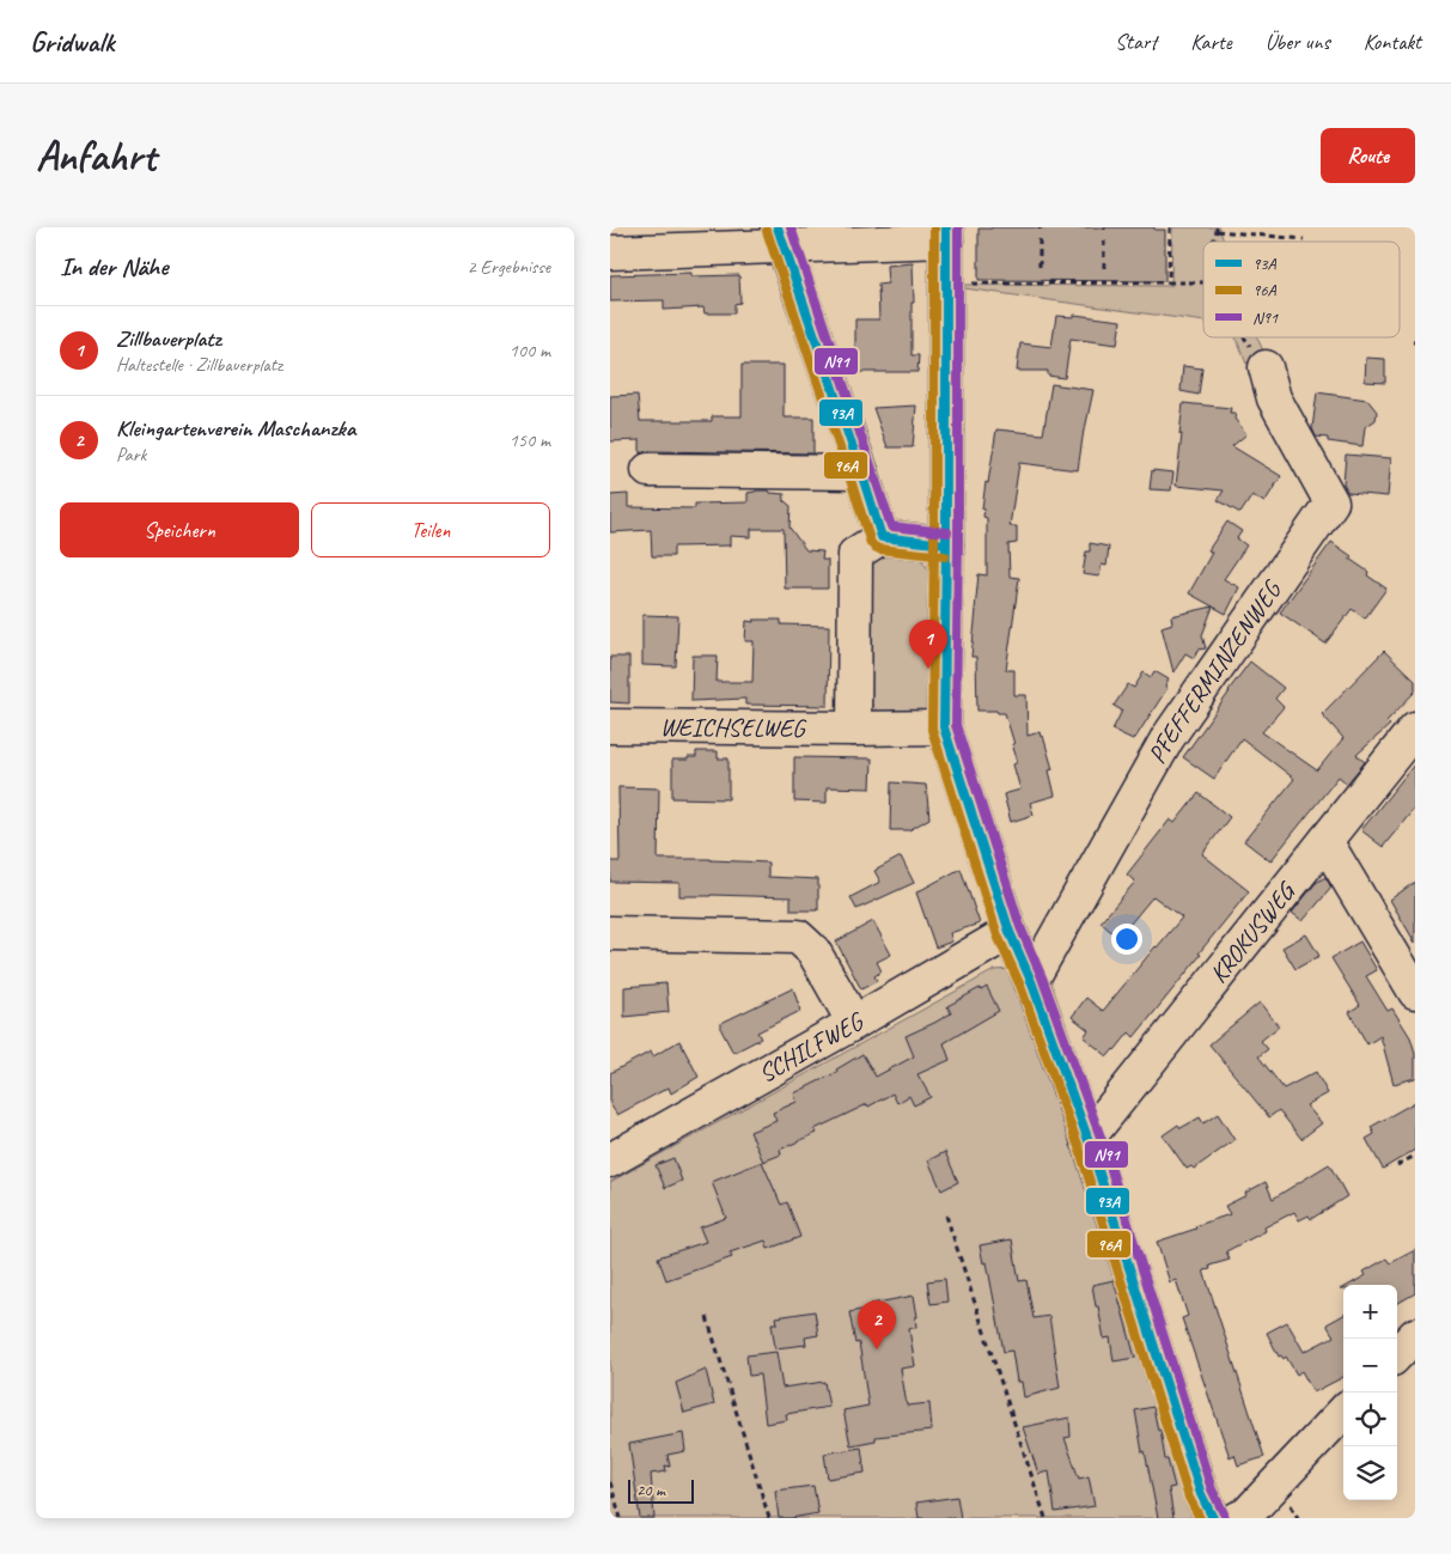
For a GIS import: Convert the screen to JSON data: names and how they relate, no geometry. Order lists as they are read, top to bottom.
{
  "streets": {
    "street": [
      "PFEFFERMINZENWEG",
      "WEICHSELWEG",
      "KROKUSWEG",
      "SCHILFWEG"
    ]
  },
  "lines": ["transit line 93A", "transit line 96A", "transit line N91"],
  "legend": ["93A", "96A", "N91"],
  "scale_bar": "20 m",
  "page": {
    "header": "Gridwalk",
    "nav": [
      "Start",
      "Karte",
      "Über uns",
      "Kontakt"
    ],
    "buttons": [
      "Route",
      ["Speichern", "Teilen"]
    ],
    "title": "Anfahrt",
    "heading": ["In der Nähe", "2 Ergebnisse"],
    "list": [
      {
        "mark": "1",
        "name": "Zillbauerplatz",
        "note": "Haltestelle · Zillbauerplatz",
        "value": "100 m"
      },
      {
        "mark": "2",
        "name": "Kleingartenverein Maschanzka",
        "note": "Park",
        "value": "150 m"
      }
    ],
    "pins": ["1", "2"],
    "map_buttons": ["+", "−"],
    "scale": "20 m"
  }
}
